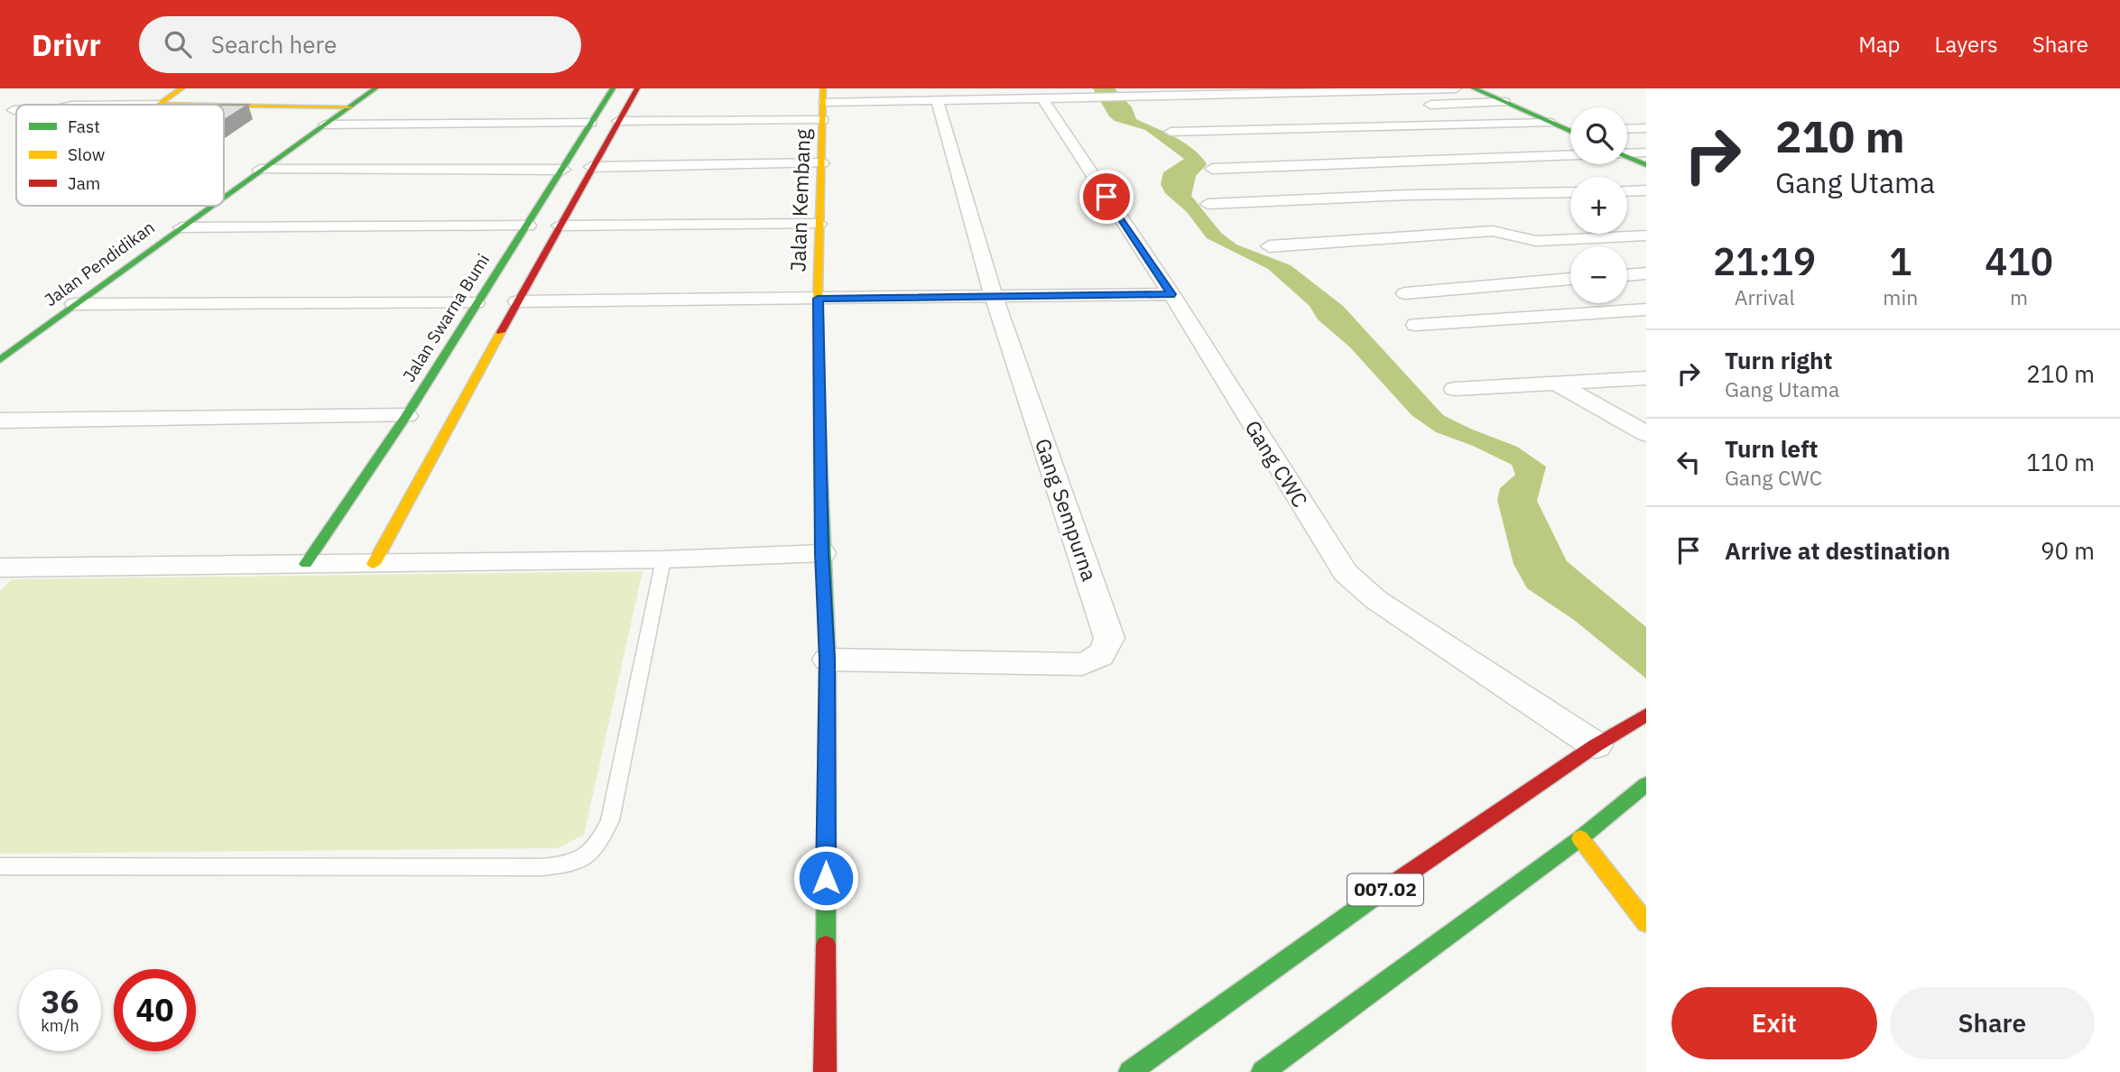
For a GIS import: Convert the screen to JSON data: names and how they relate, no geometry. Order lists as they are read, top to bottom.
{
  "streets": {
    "main road": [
      "Jalan Kembang",
      "Jalan Pendidikan",
      "Jalan Swarna Bumi",
      "007.02"
    ],
    "street": ["Gang CWC", "Gang Sempurna"]
  },
  "crossings": [
    ["Jalan Kembang", "Gang Sempurna"],
    ["Gang CWC", "007.02"]
  ],
  "legend": ["Fast", "Slow", "Jam"],
  "page": {
    "header": "Drivr",
    "search": "Search here",
    "nav": ["Map", "Layers", "Share"],
    "turn": ["210 m", "Gang Utama"],
    "map_buttons": ["+", "−"],
    "eta": [
      "21:19",
      "Arrival",
      "1",
      "min",
      "410",
      "m"
    ],
    "list": [
      {
        "name": "Turn right",
        "note": "Gang Utama",
        "value": "210 m"
      },
      {
        "name": "Turn left",
        "note": "Gang CWC",
        "value": "110 m"
      },
      {
        "name": "Arrive at destination",
        "value": "90 m"
      }
    ],
    "speed": "36 km/h",
    "limit": "40",
    "buttons": ["Exit", "Share"]
  }
}
